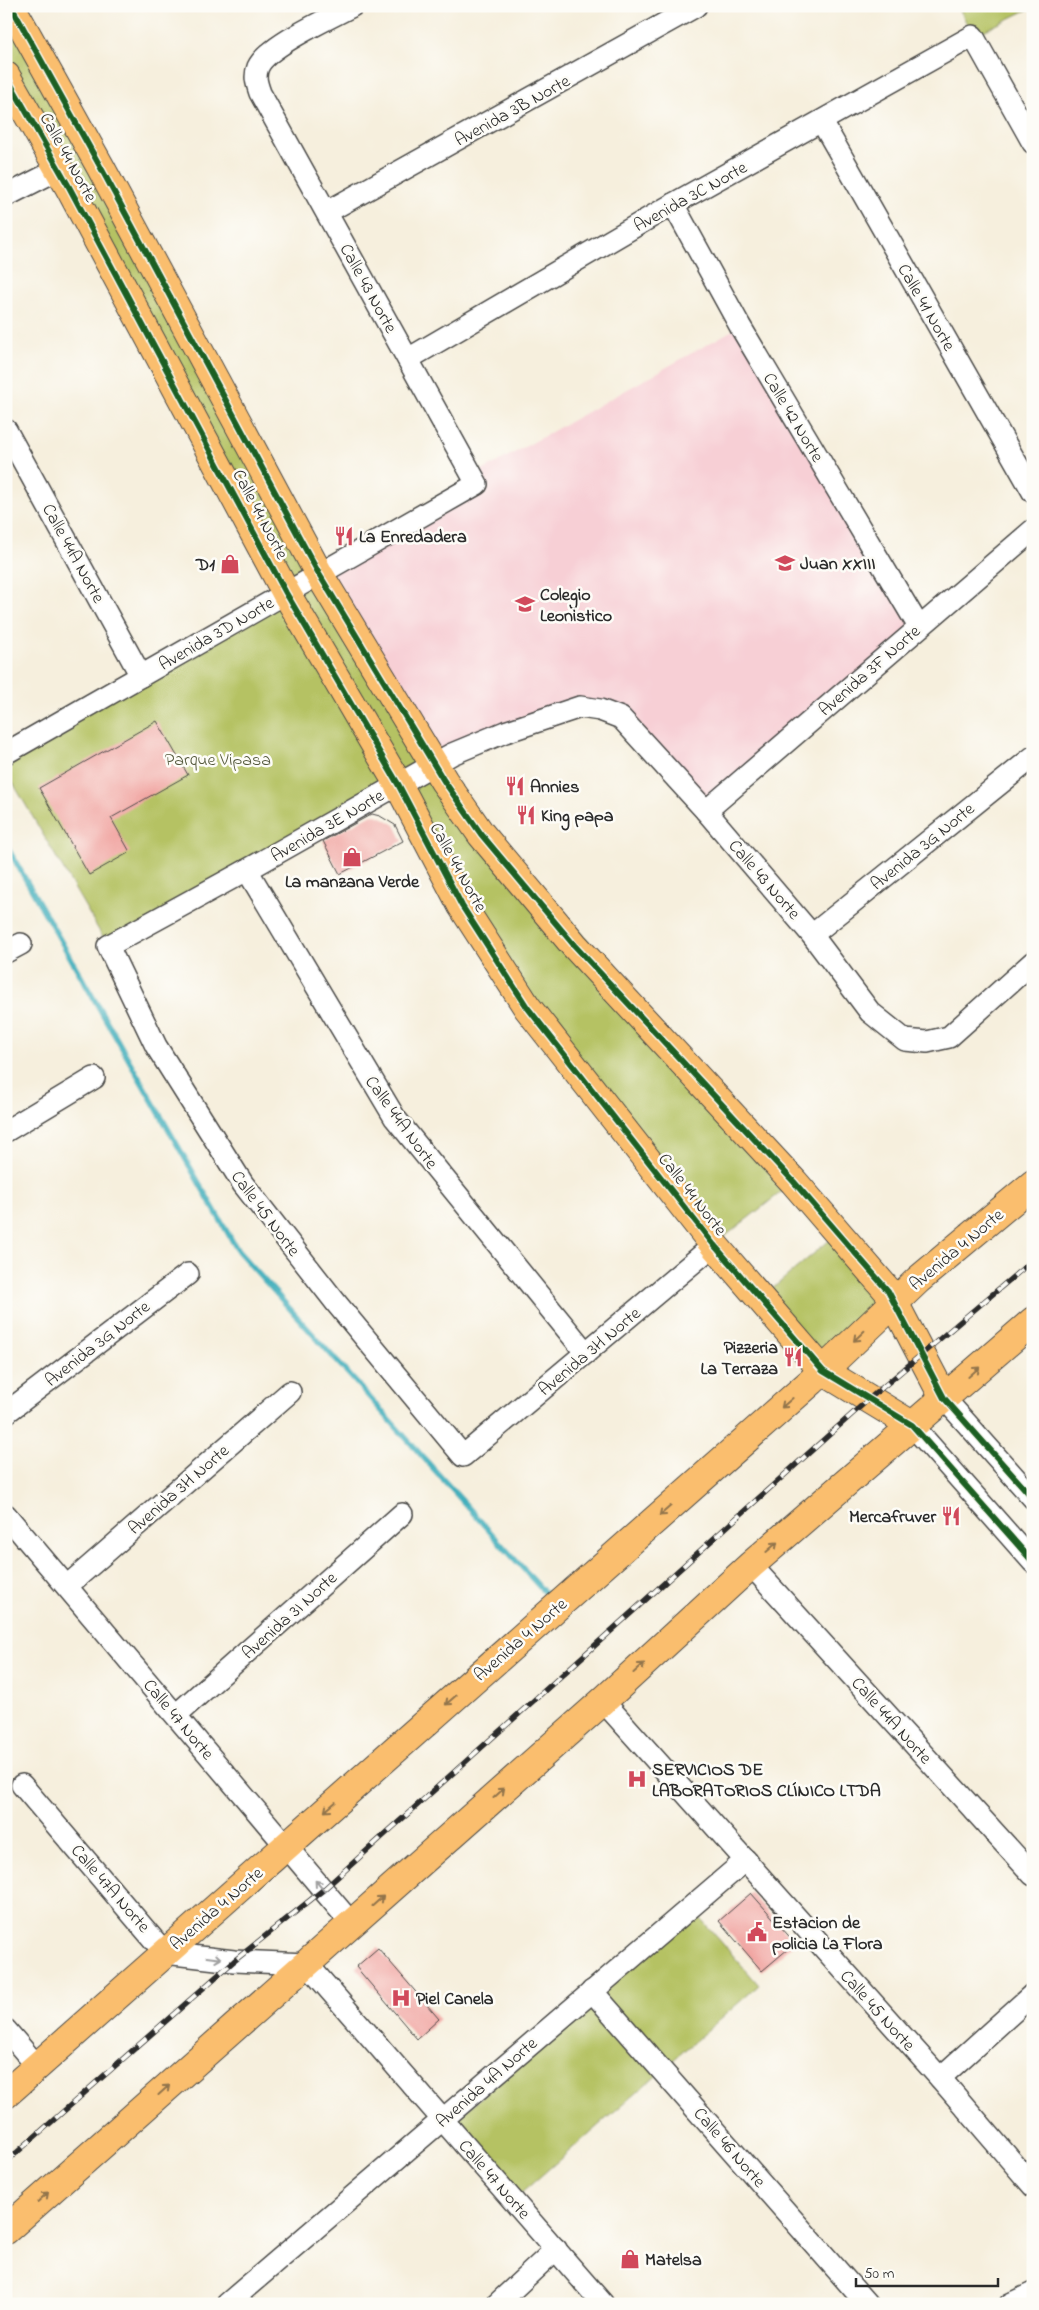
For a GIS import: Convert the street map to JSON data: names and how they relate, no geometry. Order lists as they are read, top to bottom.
{
  "streets": {
    "main road": ["Calle 44 Norte", "Avenida 4 Norte"],
    "street": [
      "Avenida 3B Norte",
      "Avenida 3C Norte",
      "Calle 43 Norte",
      "Calle 41 Norte",
      "Calle 42 Norte",
      "Calle 44A Norte",
      "Avenida 3D Norte",
      "Avenida 3F Norte",
      "Avenida 3E Norte",
      "Avenida 3G Norte",
      "Calle 45 Norte",
      "Avenida 3H Norte",
      "Avenida 3I Norte",
      "Calle 47 Norte",
      "Calle 47A Norte",
      "Avenida 4A Norte",
      "Calle 46 Norte"
    ]
  },
  "crossings": [
    ["Avenida 3B Norte", "Calle 43 Norte"],
    ["Calle 44 Norte", "Avenida 3D Norte"],
    ["Calle 44 Norte", "Avenida 3E Norte"],
    ["Calle 44 Norte", "Avenida 4 Norte"],
    ["Calle 44 Norte", "Avenida 3H Norte"],
    ["Avenida 3C Norte", "Calle 43 Norte"],
    ["Avenida 3C Norte", "Calle 41 Norte"],
    ["Avenida 3C Norte", "Calle 42 Norte"],
    ["Calle 43 Norte", "Avenida 3D Norte"],
    ["Calle 43 Norte", "Avenida 3F Norte"],
    ["Calle 43 Norte", "Avenida 3E Norte"],
    ["Calle 43 Norte", "Avenida 3G Norte"],
    ["Calle 42 Norte", "Avenida 3F Norte"],
    ["Calle 44A Norte", "Avenida 3D Norte"],
    ["Calle 44A Norte", "Avenida 3E Norte"],
    ["Calle 44A Norte", "Avenida 3H Norte"],
    ["Avenida 3E Norte", "Calle 45 Norte"],
    ["Calle 45 Norte", "Avenida 3H Norte"],
    ["Calle 45 Norte", "Avenida 4A Norte"],
    ["Avenida 4 Norte", "Calle 47 Norte"],
    ["Avenida 4 Norte", "Calle 47A Norte"],
    ["Avenida 3H Norte", "Calle 47 Norte"],
    ["Avenida 3I Norte", "Calle 47 Norte"],
    ["Calle 47 Norte", "Avenida 4A Norte"],
    ["Avenida 4A Norte", "Calle 46 Norte"]
  ],
  "parks": ["Parque Vipasa"],
  "places": {
    "restaurant": [
      "La Enredadera",
      "Annies",
      "King papa",
      "Pizzeria La Terraza",
      "Mercafruver"
    ],
    "school or university": ["Juan XXIII", "Colegio Leonistico"],
    "shop": ["D1", "La manzana Verde", "Matelsa"],
    "hospital": ["SERVICIOS DE LABORATORIOS CLÍNICO LTDA", "Piel Canela"],
    "public building": ["Estacion de policia La Flora"]
  },
  "scale_bar": "50 m"
}
